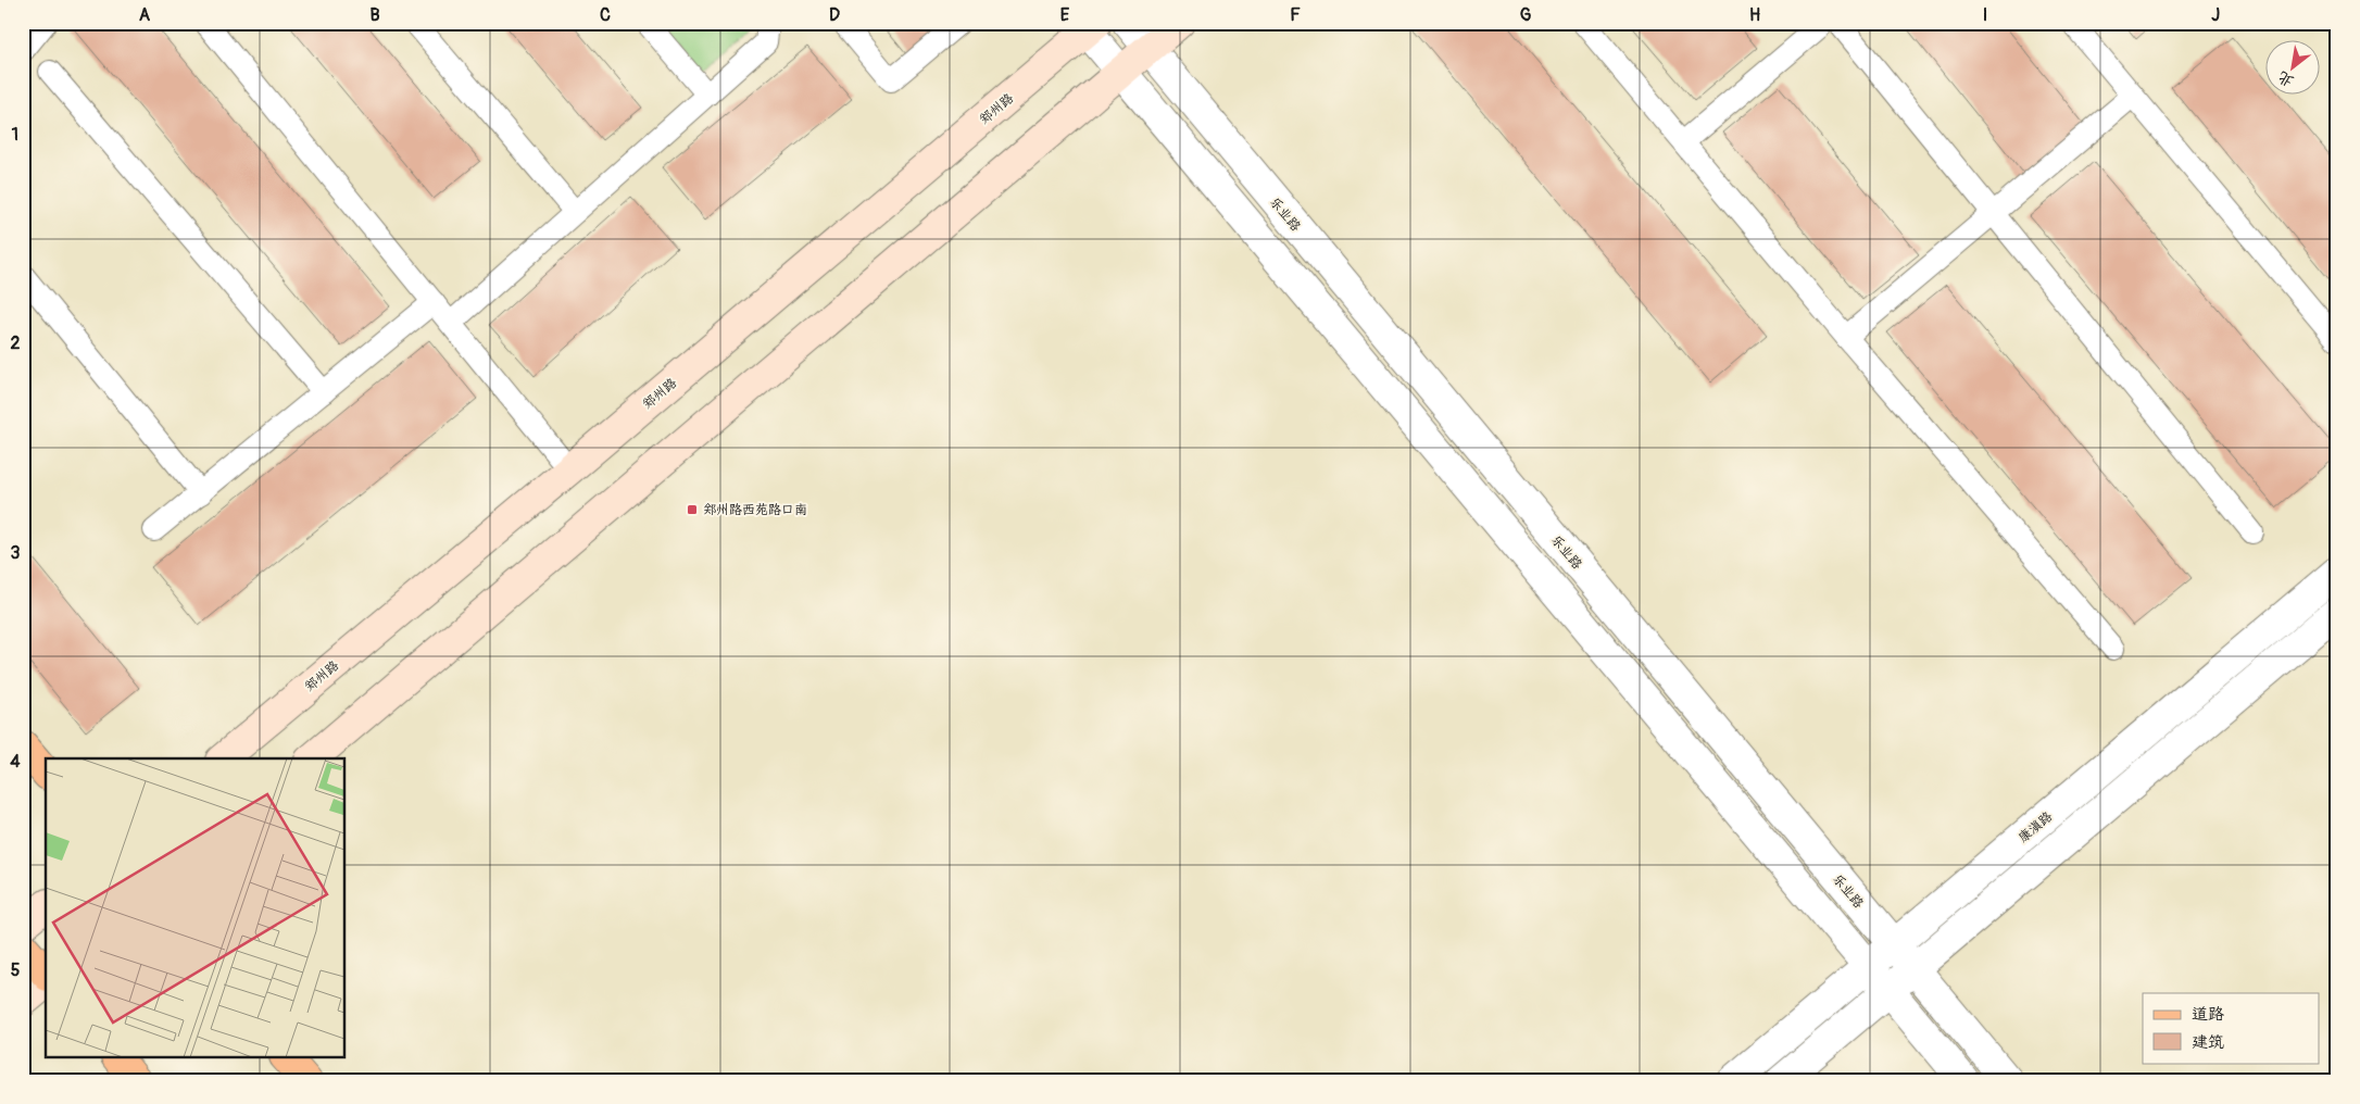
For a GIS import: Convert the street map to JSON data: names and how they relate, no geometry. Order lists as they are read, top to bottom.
{
  "streets": {
    "street": ["郑州路", "乐业路", "康滇路"]
  },
  "crossings": [
    ["乐业路", "康滇路"]
  ],
  "places": {
    "transit": ["郑州路西苑路口南"]
  },
  "legend": ["道路", "建筑"],
  "north": "bottom left",
  "grid": {
    "columns": [
      "A",
      "B",
      "C",
      "D",
      "E",
      "F",
      "G",
      "H",
      "I",
      "J"
    ],
    "rows": [
      "1",
      "2",
      "3",
      "4",
      "5"
    ]
  }
}
